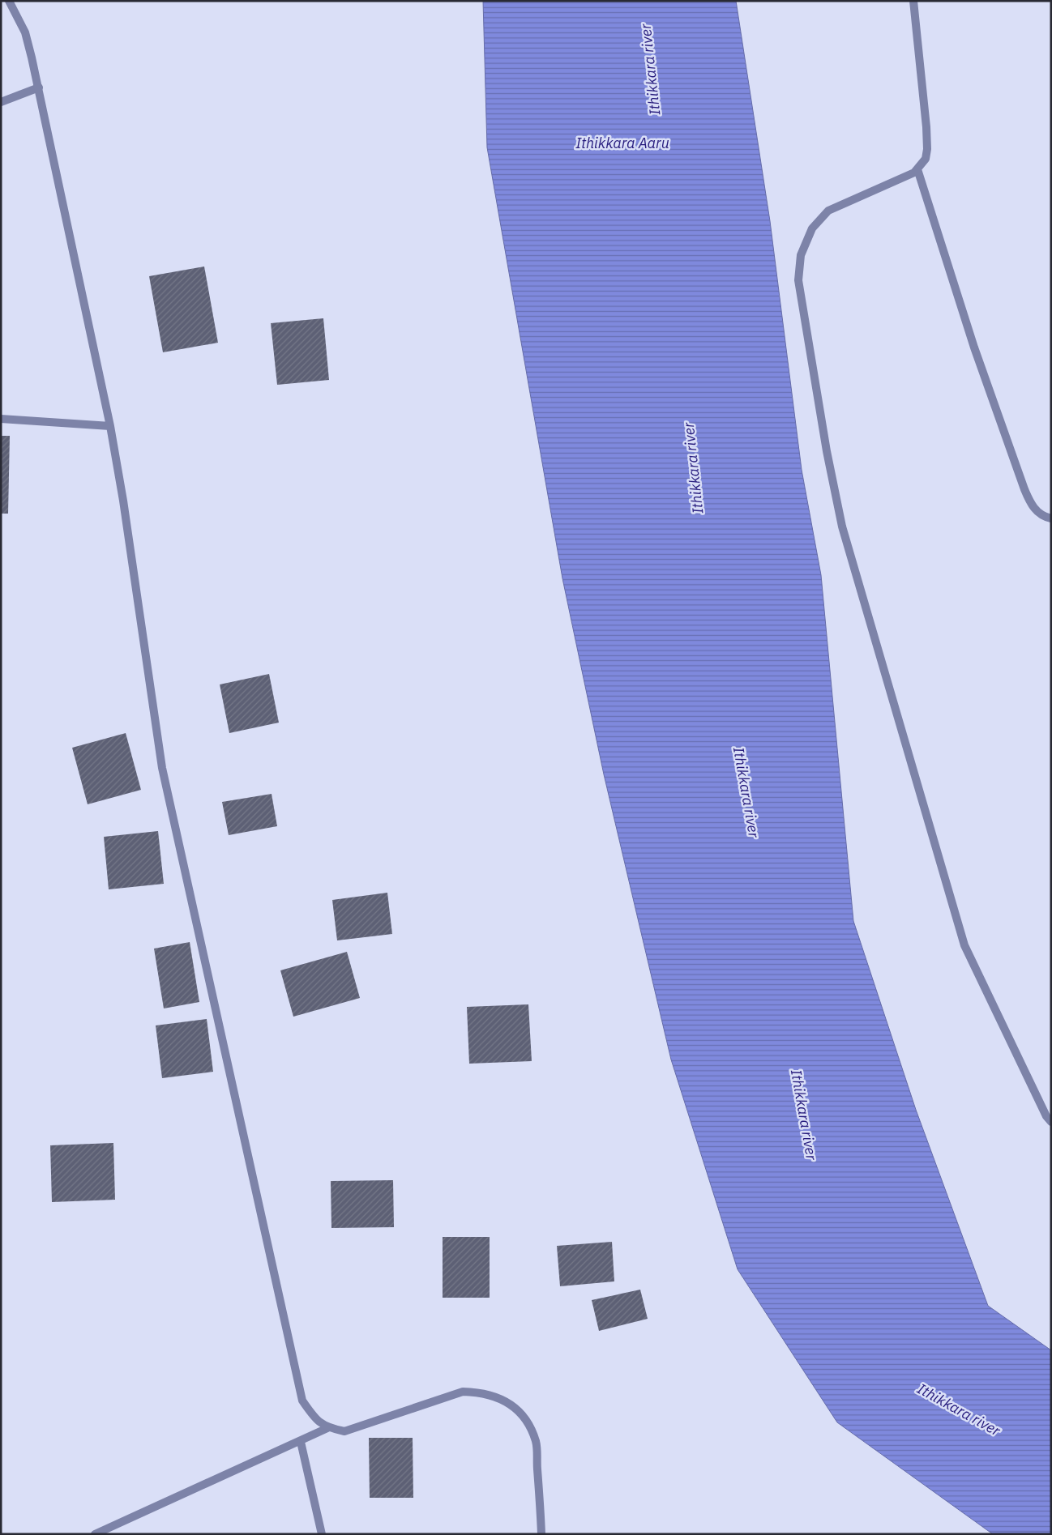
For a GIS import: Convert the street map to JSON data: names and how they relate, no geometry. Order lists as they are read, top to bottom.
{
  "water": ["Ithikkara river", "Ithikkara Aaru"]
}
